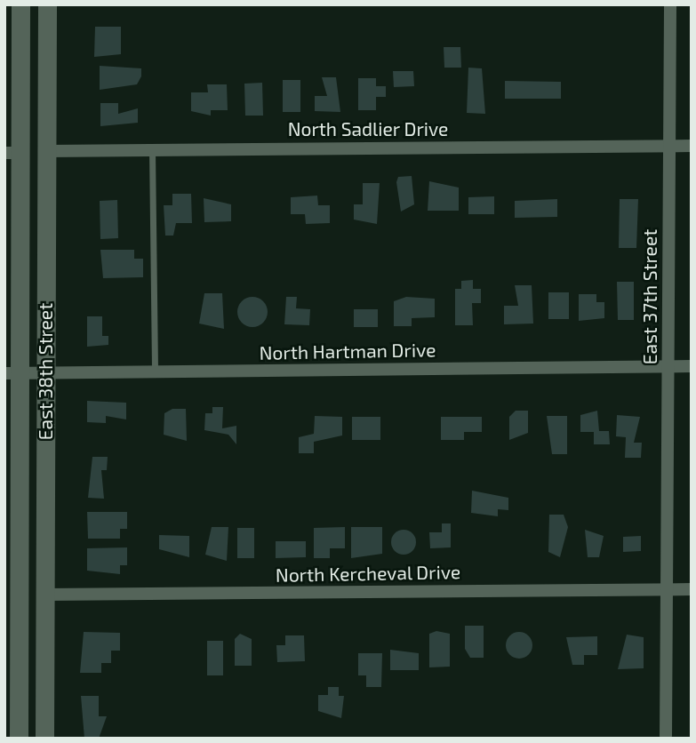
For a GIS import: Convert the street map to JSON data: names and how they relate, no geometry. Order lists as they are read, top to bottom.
{
  "streets": {
    "main road": ["East 38th Street"],
    "street": [
      "North Sadlier Drive",
      "East 37th Street",
      "North Hartman Drive",
      "North Kercheval Drive"
    ]
  },
  "crossings": [
    ["North Sadlier Drive", "East 37th Street"],
    ["North Sadlier Drive", "East 38th Street"],
    ["East 37th Street", "North Hartman Drive"],
    ["East 37th Street", "North Kercheval Drive"],
    ["North Hartman Drive", "East 38th Street"],
    ["East 38th Street", "North Kercheval Drive"]
  ]
}
